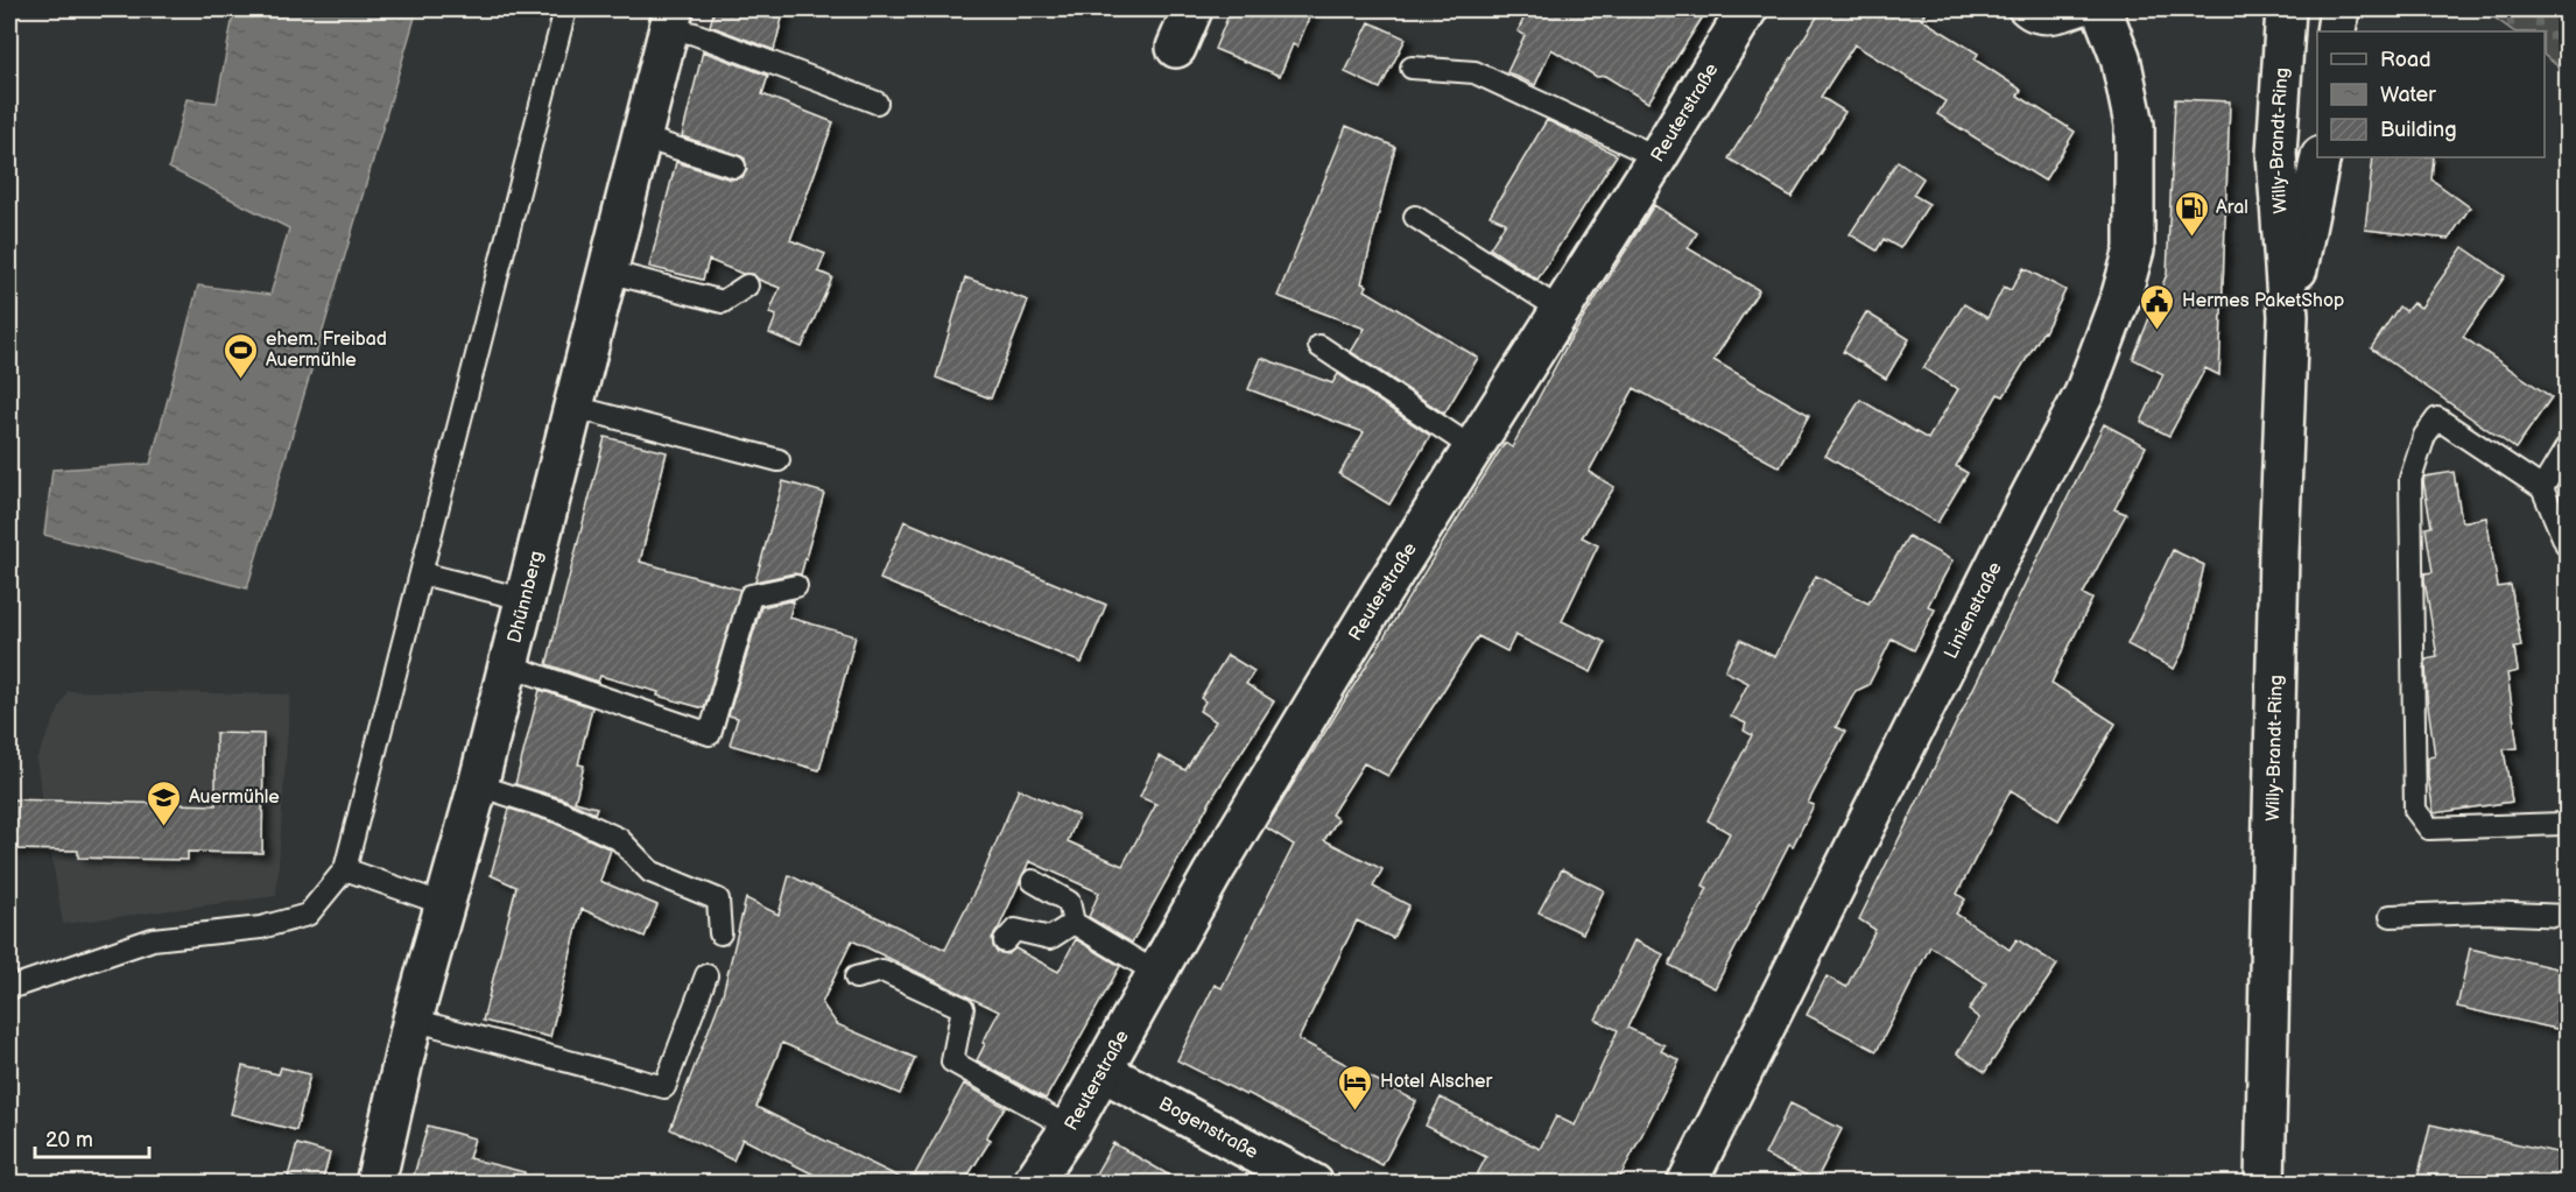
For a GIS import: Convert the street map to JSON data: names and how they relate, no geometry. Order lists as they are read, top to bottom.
{
  "streets": {
    "street": [
      "Reuterstraße",
      "Willy-Brandt-Ring",
      "Dhünnberg",
      "Linienstraße",
      "Bogenstraße"
    ]
  },
  "crossings": [
    ["Reuterstraße", "Bogenstraße"]
  ],
  "places": {
    "fuel station": ["Aral"],
    "public building": ["Hermes PaketShop"],
    "sports": ["ehem. Freibad Auermühle"],
    "school or university": ["Auermühle"],
    "hotel": ["Hotel Alscher"]
  },
  "legend": ["Road", "Water", "Building"],
  "scale_bar": "20 m"
}
